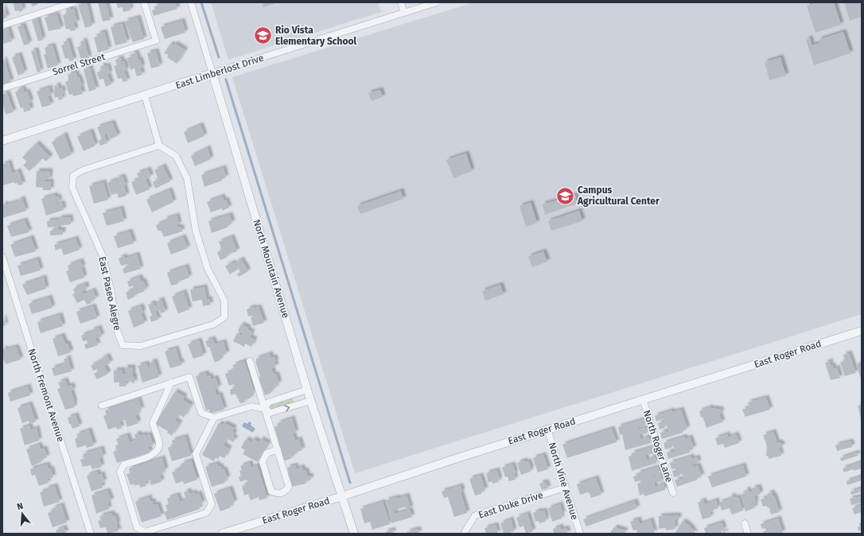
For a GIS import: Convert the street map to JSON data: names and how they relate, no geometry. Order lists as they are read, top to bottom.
{
  "streets": {
    "street": [
      "Sorrel Street",
      "East Limberlost Drive",
      "North Mountain Avenue",
      "East Paseo Alegre",
      "East Roger Road",
      "North Fremont Avenue",
      "North Roger Lane",
      "North Vine Avenue",
      "East Duke Drive"
    ]
  },
  "crossings": [
    ["East Limberlost Drive", "North Mountain Avenue"],
    ["North Mountain Avenue", "East Roger Road"],
    ["East Roger Road", "North Roger Lane"],
    ["East Roger Road", "North Vine Avenue"],
    ["North Vine Avenue", "East Duke Drive"]
  ],
  "places": {
    "school or university": ["Rio Vista Elementary School", "Campus Agricultural Center"]
  },
  "north": "top"
}
